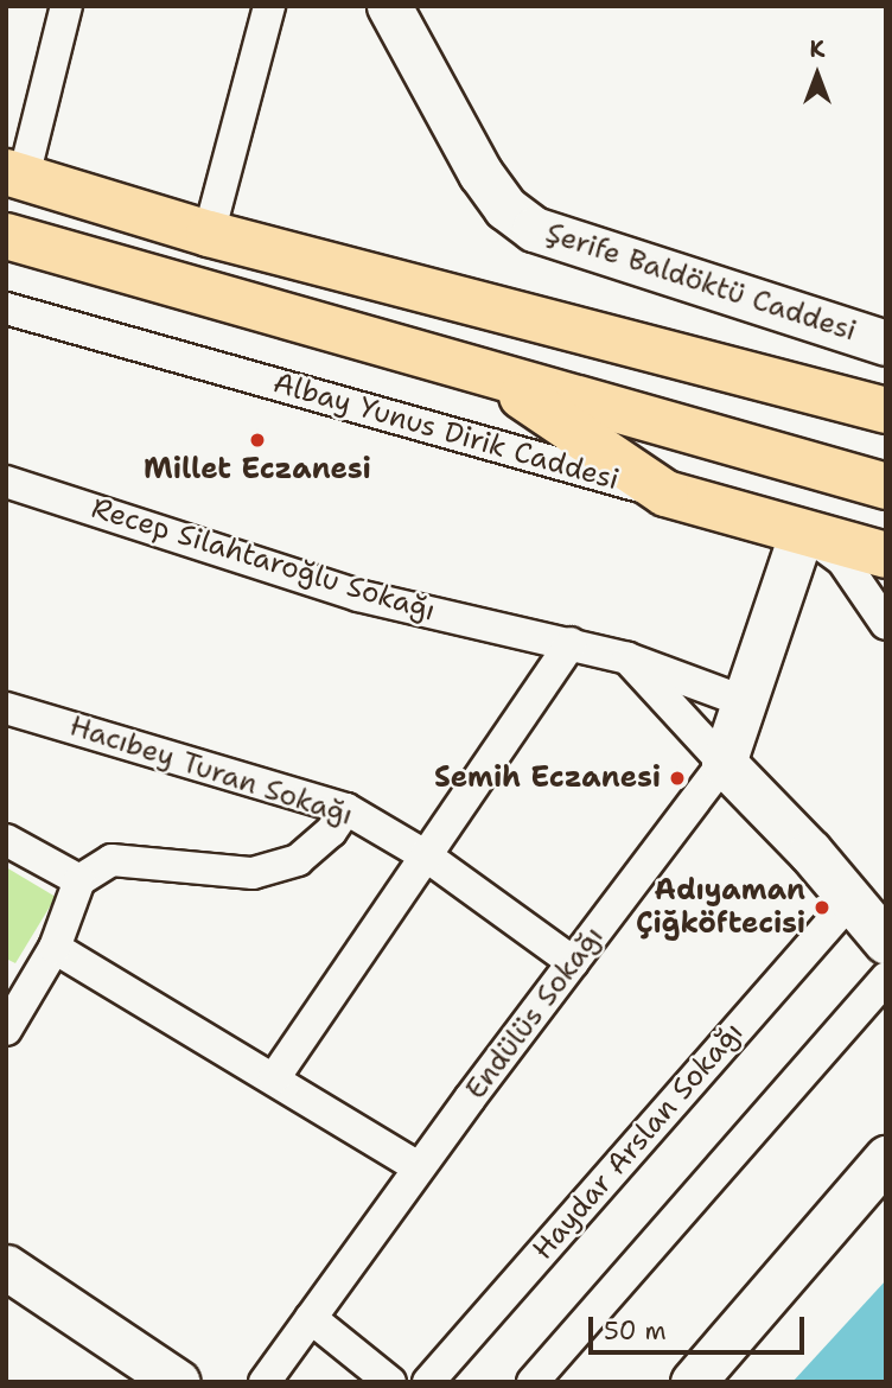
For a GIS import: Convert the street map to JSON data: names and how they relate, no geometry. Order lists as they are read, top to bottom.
{
  "streets": {
    "main road": ["Şerife Baldöktü Caddesi", "Albay Yunus Dirik Caddesi", "Endülüs Sokağı"],
    "street": ["Recep Silahtaroğlu Sokağı", "Hacıbey Turan Sokağı", "Haydar Arslan Sokağı"]
  },
  "crossings": [
    ["Albay Yunus Dirik Caddesi", "Endülüs Sokağı"],
    ["Hacıbey Turan Sokağı", "Endülüs Sokağı"]
  ],
  "places": ["Millet Eczanesi", "Semih Eczanesi", "Adıyaman Çiğköftecisi"],
  "scale_bar": "50 m",
  "north": "top"
}
